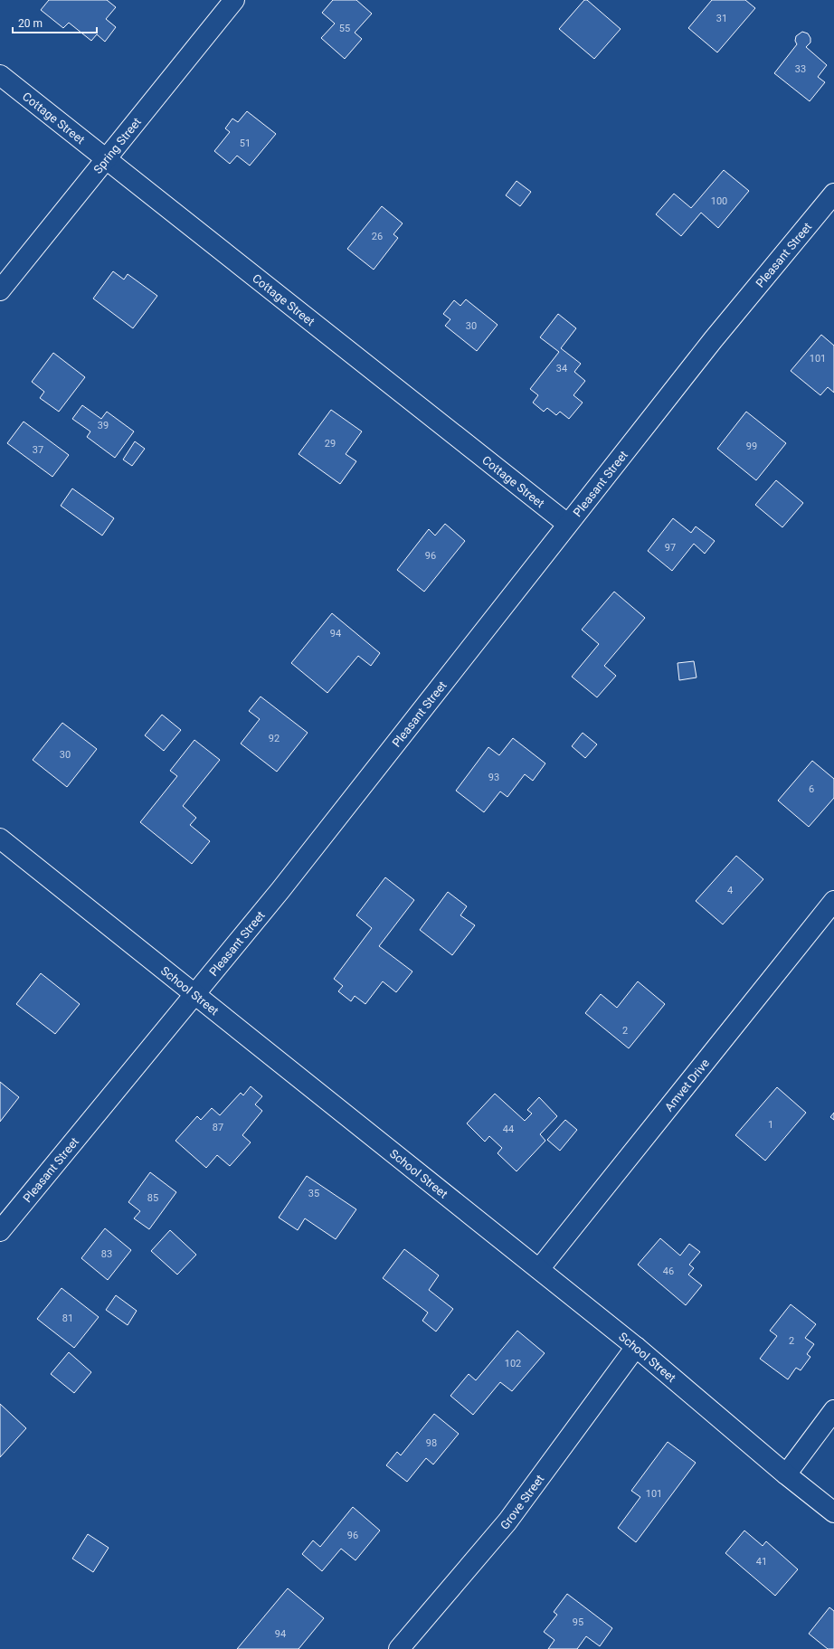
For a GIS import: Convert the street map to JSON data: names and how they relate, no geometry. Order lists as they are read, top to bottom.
{
  "streets": {
    "street": [
      "Cottage Street",
      "Spring Street",
      "Pleasant Street",
      "School Street",
      "Amvet Drive",
      "Grove Street"
    ]
  },
  "crossings": [
    ["Cottage Street", "Spring Street"],
    ["Cottage Street", "Pleasant Street"],
    ["Pleasant Street", "School Street"],
    ["School Street", "Amvet Drive"],
    ["School Street", "Grove Street"]
  ],
  "house_numbers": [
    "31",
    "55",
    "33",
    "51",
    "100",
    "26",
    "30",
    "101",
    "34",
    "39",
    "29",
    "99",
    "37",
    "97",
    "96",
    "94",
    "92",
    "30",
    "93",
    "6",
    "4",
    "2",
    "1",
    "87",
    "44",
    "35",
    "85",
    "83",
    "46",
    "81",
    "2",
    "102",
    "98",
    "101",
    "96",
    "41",
    "95",
    "94"
  ],
  "scale_bar": "20 m"
}
